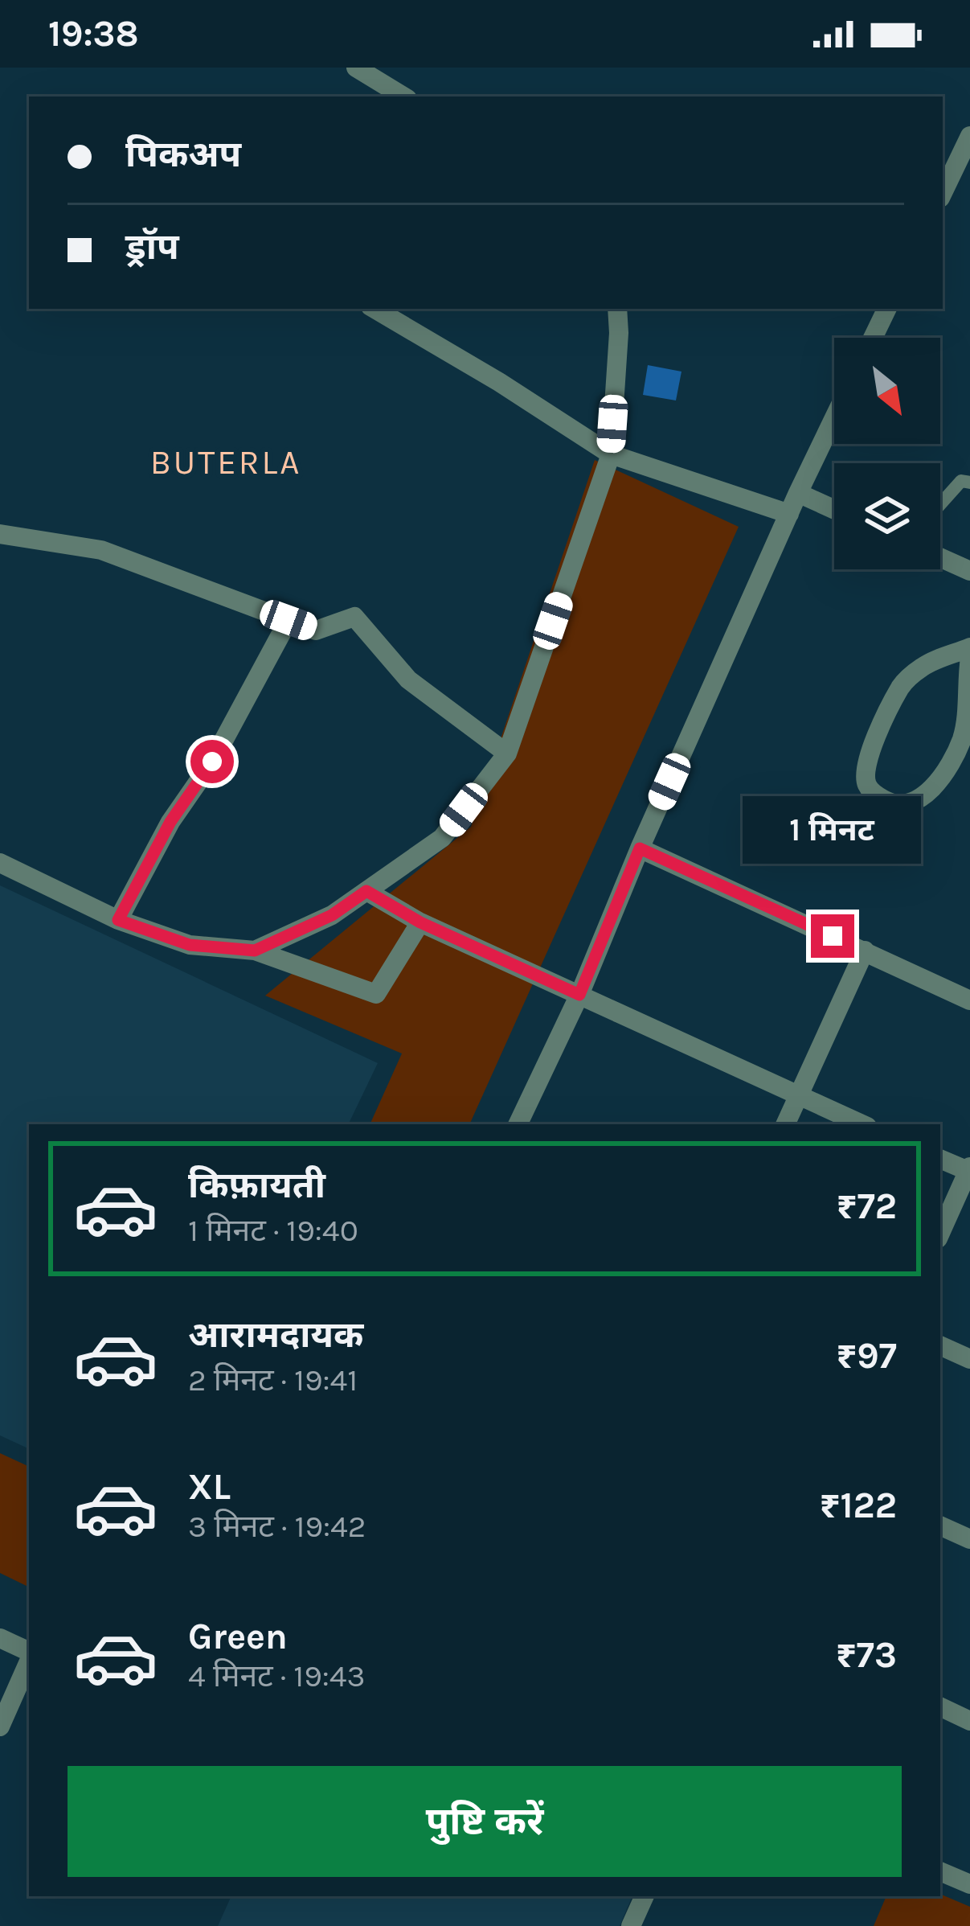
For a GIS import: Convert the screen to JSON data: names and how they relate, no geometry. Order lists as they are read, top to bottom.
{
  "districts": ["BUTERLA"],
  "north": "bottom right",
  "page": {
    "status": "19:38",
    "banner": ["पिकअप", "ड्रॉप"],
    "bubble": "1 मिनट",
    "list": [
      {
        "name": "किफ़ायती",
        "note": "1 मिनट · 19:40",
        "value": "₹72"
      },
      {
        "name": "आरामदायक",
        "note": "2 मिनट · 19:41",
        "value": "₹97"
      },
      {
        "name": "XL",
        "note": "3 मिनट · 19:42",
        "value": "₹122"
      },
      {
        "name": "Green",
        "note": "4 मिनट · 19:43",
        "value": "₹73"
      }
    ],
    "buttons": "पुष्टि करें"
  }
}
